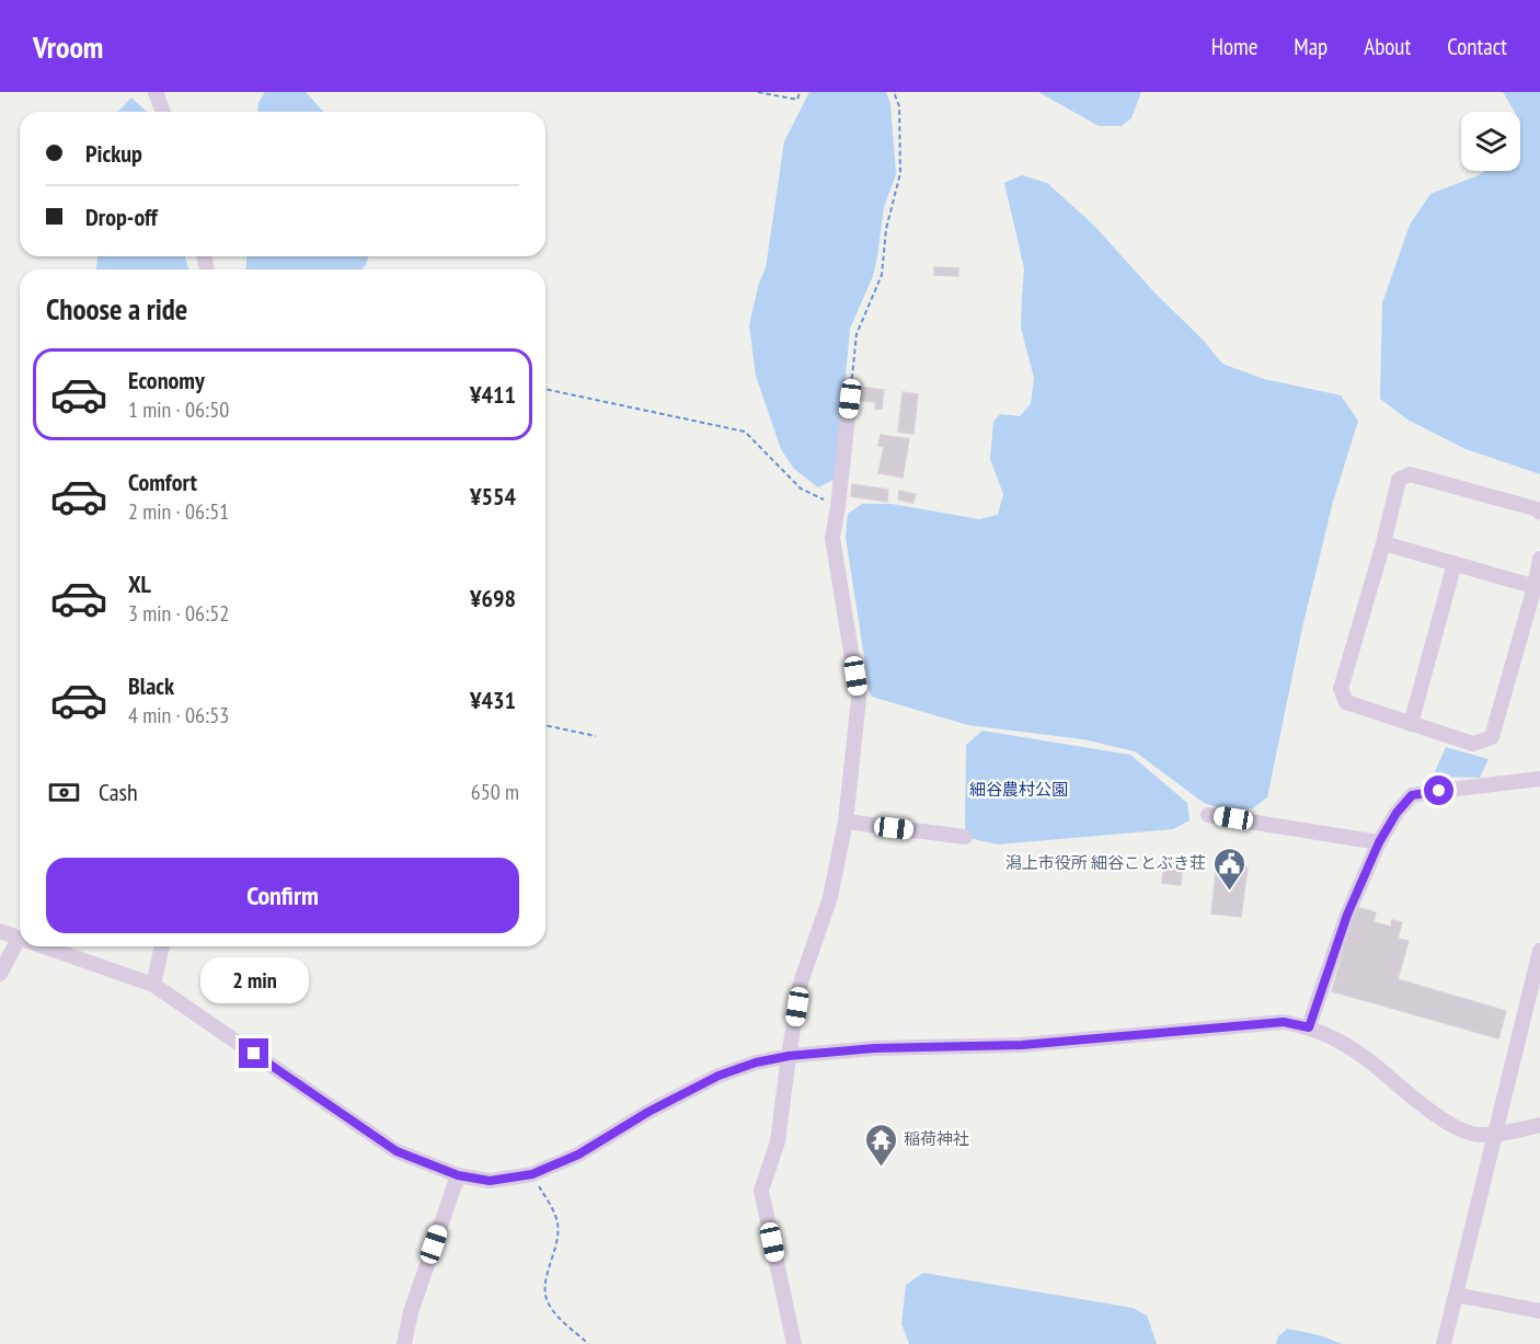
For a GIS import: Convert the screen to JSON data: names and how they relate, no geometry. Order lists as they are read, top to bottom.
{
  "parks": ["細谷農村公園"],
  "places": {
    "public building": ["潟上市役所 細谷ことぶき荘"],
    "temple": ["稲荷神社"]
  },
  "page": {
    "header": "Vroom",
    "nav": [
      "Home",
      "Map",
      "About",
      "Contact"
    ],
    "banner": ["Pickup", "Drop-off"],
    "heading": "Choose a ride",
    "list": [
      {
        "name": "Economy",
        "note": "1 min · 06:50",
        "value": "¥411"
      },
      {
        "name": "Comfort",
        "note": "2 min · 06:51",
        "value": "¥554"
      },
      {
        "name": "XL",
        "note": "3 min · 06:52",
        "value": "¥698"
      },
      {
        "name": "Black",
        "note": "4 min · 06:53",
        "value": "¥431"
      }
    ],
    "pay": ["Cash", "650 m"],
    "buttons": "Confirm",
    "bubble": "2 min"
  }
}
